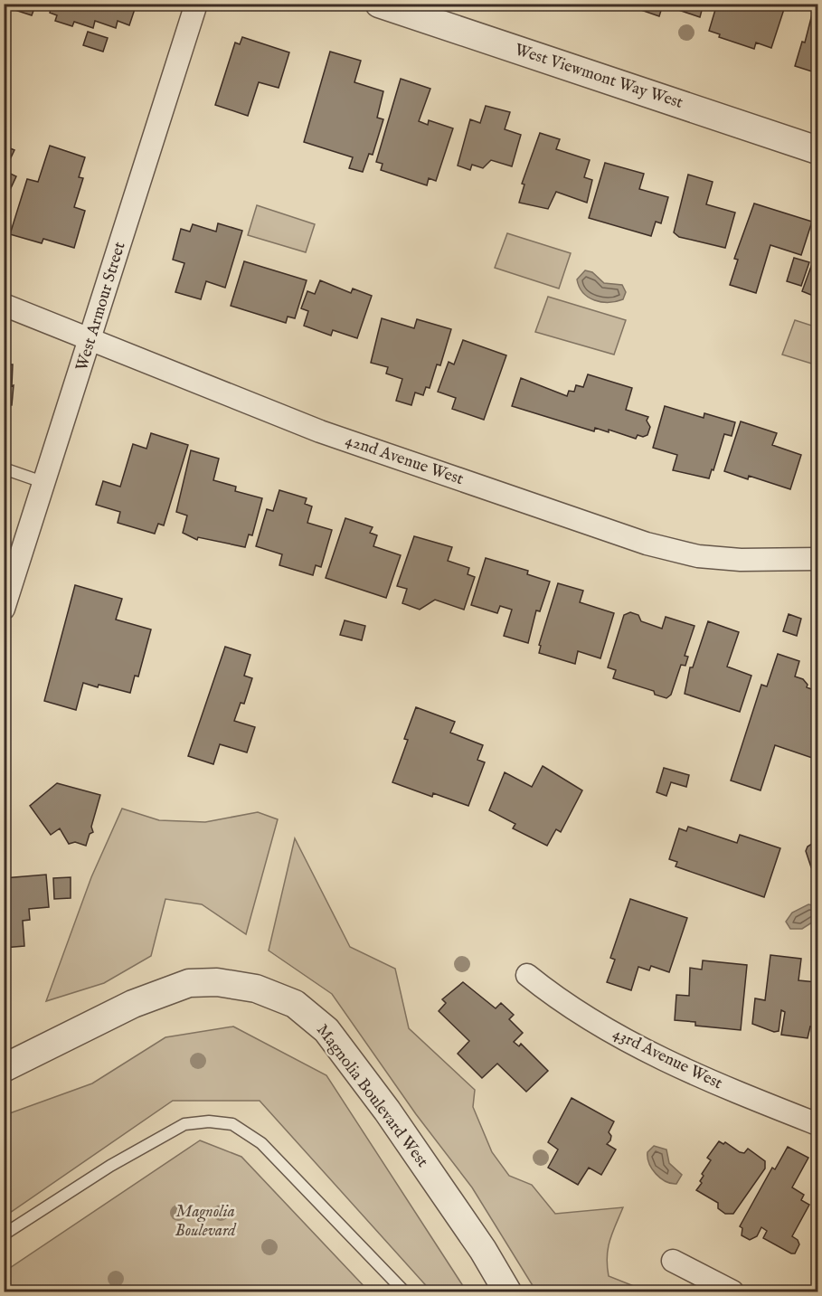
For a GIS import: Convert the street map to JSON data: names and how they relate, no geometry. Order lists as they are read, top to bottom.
{
  "streets": {
    "street": [
      "West Viewmont Way West",
      "West Armour Street",
      "42nd Avenue West",
      "43rd Avenue West",
      "Magnolia Boulevard West"
    ]
  },
  "crossings": [
    ["West Armour Street", "42nd Avenue West"]
  ],
  "parks": ["Magnolia Boulevard"]
}
